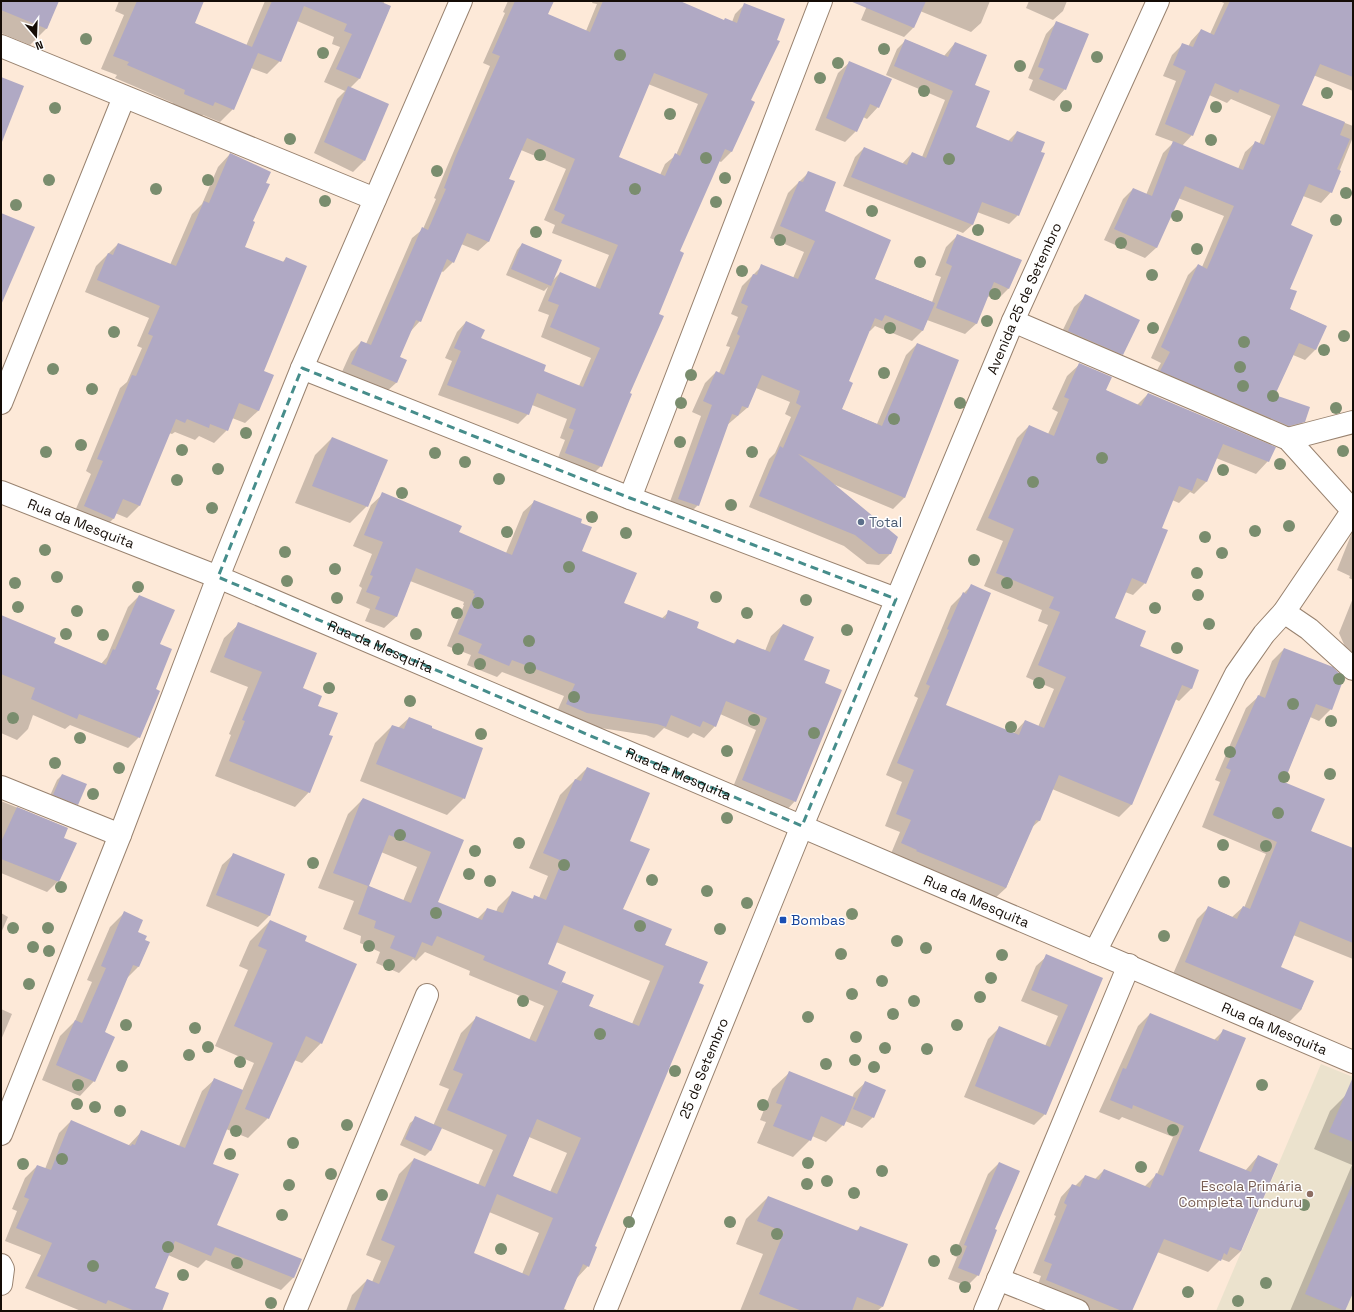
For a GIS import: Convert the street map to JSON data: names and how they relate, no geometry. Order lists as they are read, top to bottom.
{
  "streets": {
    "street": ["Avenida 25 de Setembro", "Rua da Mesquita", "25 de Setembro"]
  },
  "crossings": [
    ["Avenida 25 de Setembro", "Rua da Mesquita"],
    ["Avenida 25 de Setembro", "25 de Setembro"],
    ["Rua da Mesquita", "25 de Setembro"]
  ],
  "places": {
    "other": ["Total", "Escola Primária Completa Tunduru"],
    "transit": ["Bombas"]
  },
  "north": "bottom"
}
